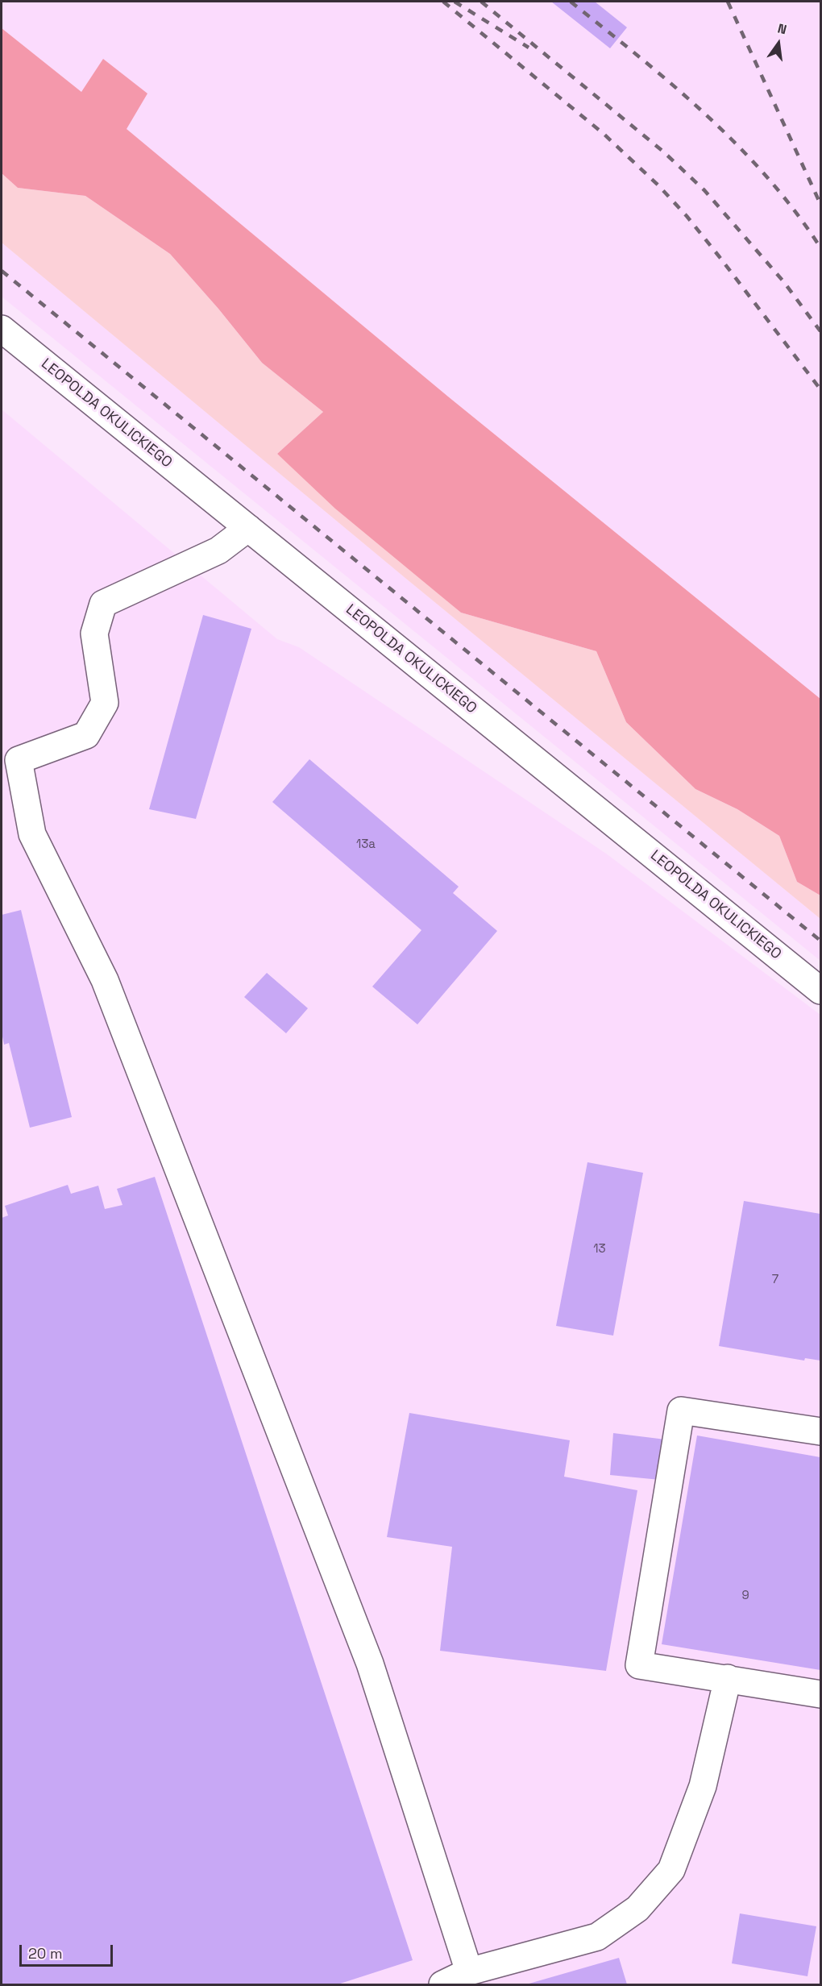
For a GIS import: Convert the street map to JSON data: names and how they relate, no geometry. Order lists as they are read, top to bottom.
{
  "streets": {
    "street": ["LEOPOLDA OKULICKIEGO"]
  },
  "house_numbers": [
    "13a",
    "13",
    "7",
    "9"
  ],
  "scale_bar": "20 m",
  "north": "top"
}
